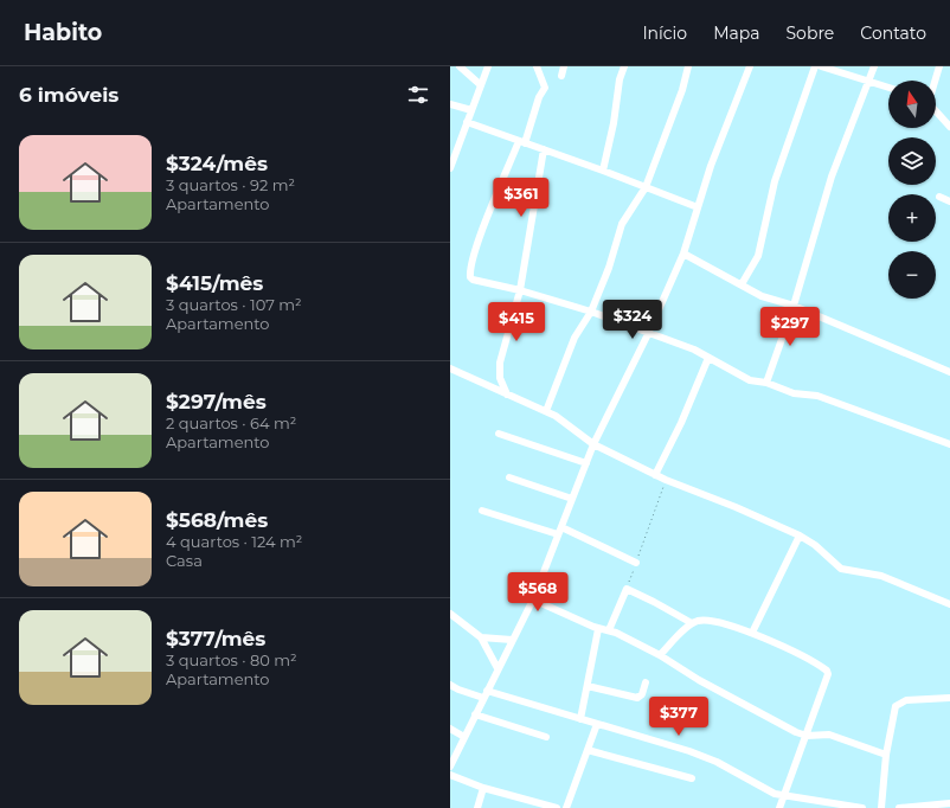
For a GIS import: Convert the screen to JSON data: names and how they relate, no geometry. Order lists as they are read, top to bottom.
{
  "north": "top",
  "page": {
    "header": "Habito",
    "nav": [
      "Início",
      "Mapa",
      "Sobre",
      "Contato"
    ],
    "heading": "6 imóveis",
    "map_buttons": ["+", "−"],
    "list": [
      {
        "name": "$324/mês",
        "note": "3 quartos · 92 m² · Apartamento"
      },
      {
        "name": "$415/mês",
        "note": "3 quartos · 107 m² · Apartamento"
      },
      {
        "name": "$297/mês",
        "note": "2 quartos · 64 m² · Apartamento"
      },
      {
        "name": "$568/mês",
        "note": "4 quartos · 124 m² · Casa"
      },
      {
        "name": "$377/mês",
        "note": "3 quartos · 80 m² · Apartamento"
      }
    ],
    "price": [
      "$361",
      "$324",
      "$415",
      "$297",
      "$568",
      "$377"
    ]
  }
}
